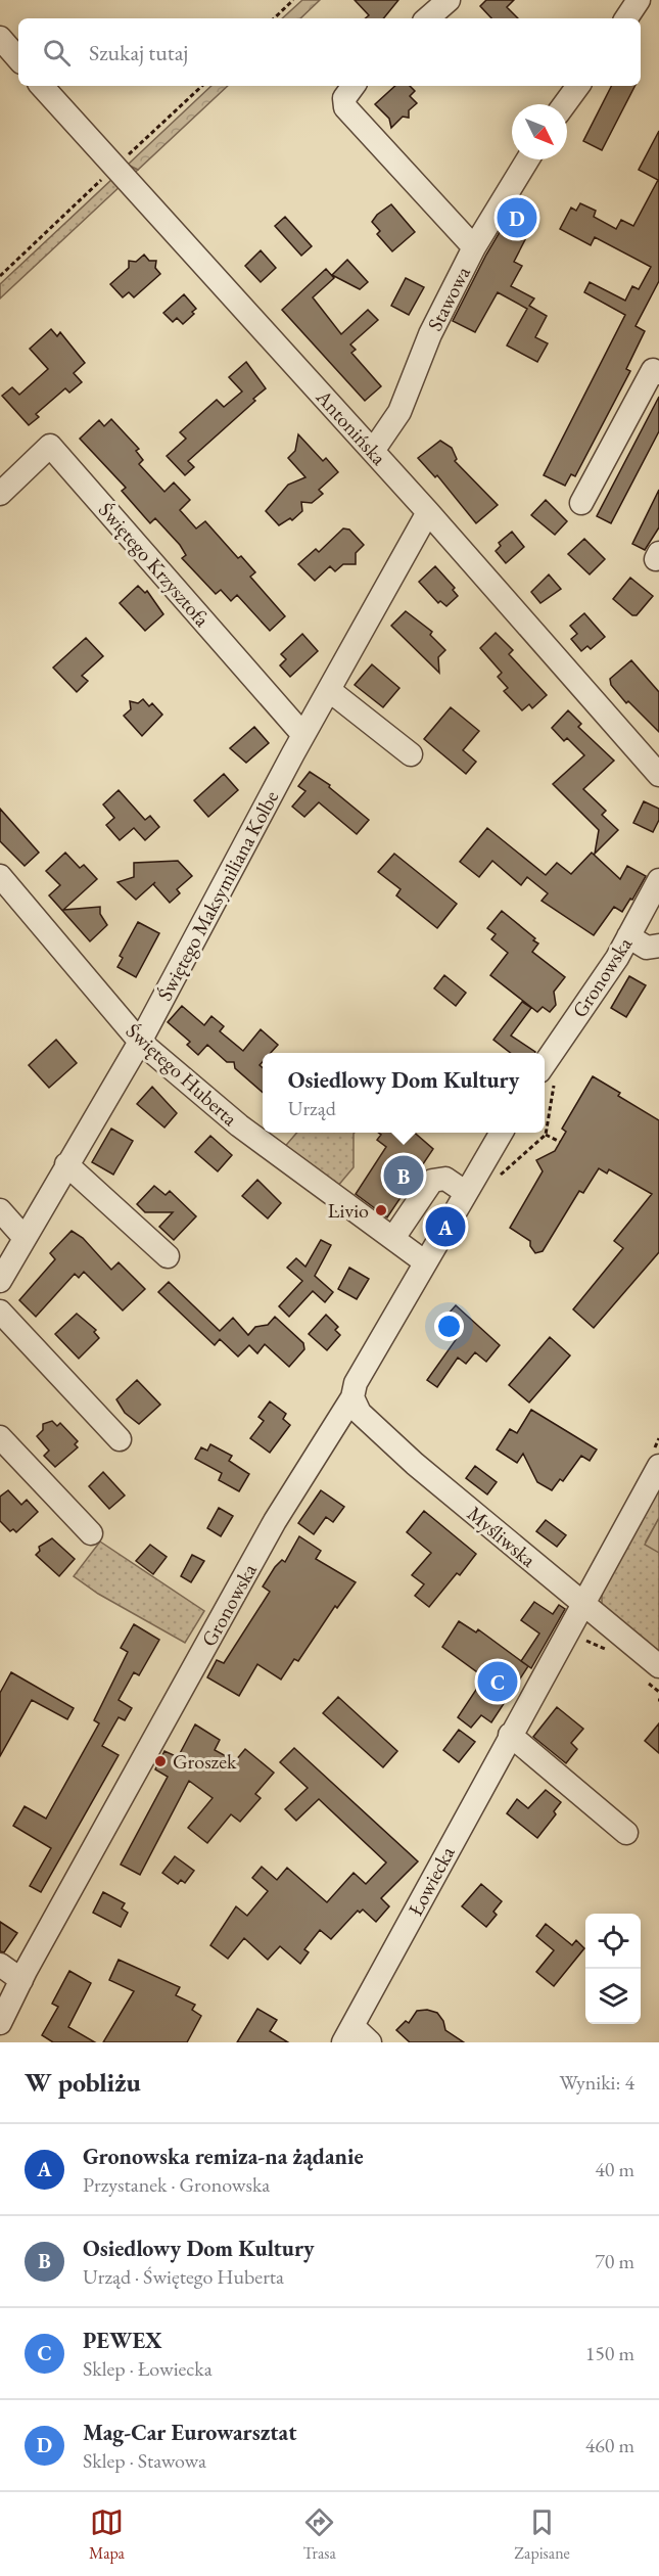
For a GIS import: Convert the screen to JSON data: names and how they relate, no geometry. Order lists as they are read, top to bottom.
{
  "streets": {
    "street": [
      "Stawowa",
      "Antonińska",
      "Świętego Krzysztofa",
      "Świętego Maksymiliana Kolbe",
      "Gronowska",
      "Świętego Huberta",
      "Myśliwska",
      "Łowiecka"
    ]
  },
  "crossings": [
    ["Stawowa", "Antonińska"],
    ["Antonińska", "Świętego Maksymiliana Kolbe"],
    ["Świętego Krzysztofa", "Świętego Maksymiliana Kolbe"],
    ["Świętego Maksymiliana Kolbe", "Świętego Huberta"],
    ["Gronowska", "Świętego Huberta"],
    ["Gronowska", "Myśliwska"],
    ["Myśliwska", "Łowiecka"]
  ],
  "places": ["Livio", "Groszek"],
  "north": "bottom right",
  "page": {
    "search": "Szukaj tutaj",
    "pins": [
      "D",
      "B",
      "A",
      "C"
    ],
    "popup": ["Osiedlowy Dom Kultury", "Urząd"],
    "heading": ["W pobliżu", "Wyniki: 4"],
    "list": [
      {
        "mark": "A",
        "name": "Gronowska remiza-na żądanie",
        "note": "Przystanek · Gronowska",
        "value": "40 m"
      },
      {
        "mark": "B",
        "name": "Osiedlowy Dom Kultury",
        "note": "Urząd · Świętego Huberta",
        "value": "70 m"
      },
      {
        "mark": "C",
        "name": "PEWEX",
        "note": "Sklep · Łowiecka",
        "value": "150 m"
      },
      {
        "mark": "D",
        "name": "Mag-Car Eurowarsztat",
        "note": "Sklep · Stawowa",
        "value": "460 m"
      }
    ],
    "nav": ["Mapa", "Trasa", "Zapisane"]
  }
}
